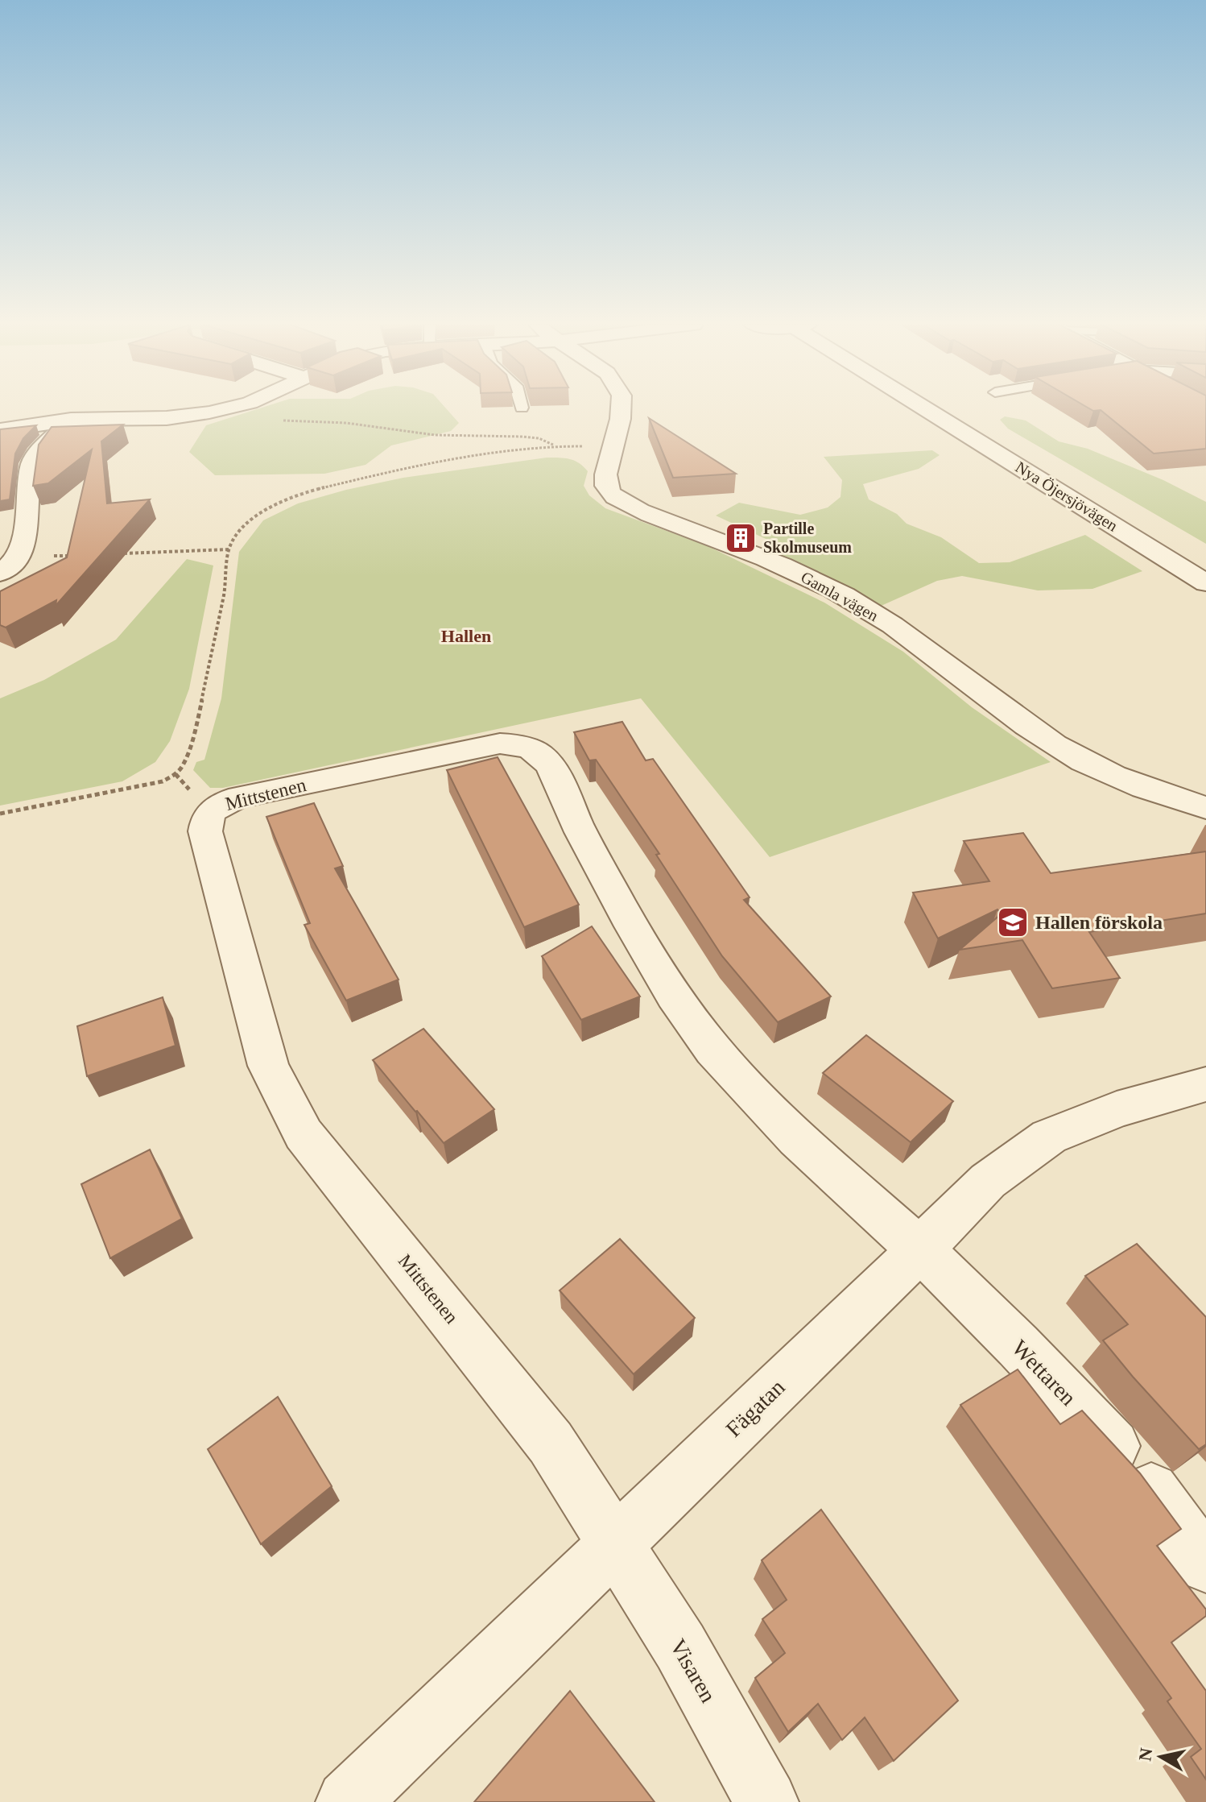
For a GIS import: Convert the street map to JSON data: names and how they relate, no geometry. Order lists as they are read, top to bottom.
{
  "streets": {
    "street": [
      "Nya Öjersjövägen",
      "Gamla vägen",
      "Mittstenen",
      "Wettaren",
      "Fägatan",
      "Visaren"
    ]
  },
  "crossings": [
    ["Mittstenen", "Wettaren"],
    ["Mittstenen", "Fägatan"],
    ["Mittstenen", "Visaren"],
    ["Wettaren", "Fägatan"],
    ["Fägatan", "Visaren"]
  ],
  "districts": ["Hallen"],
  "places": {
    "building": ["Partille Skolmuseum"],
    "school or university": ["Hallen förskola"]
  },
  "north": "left"
}
